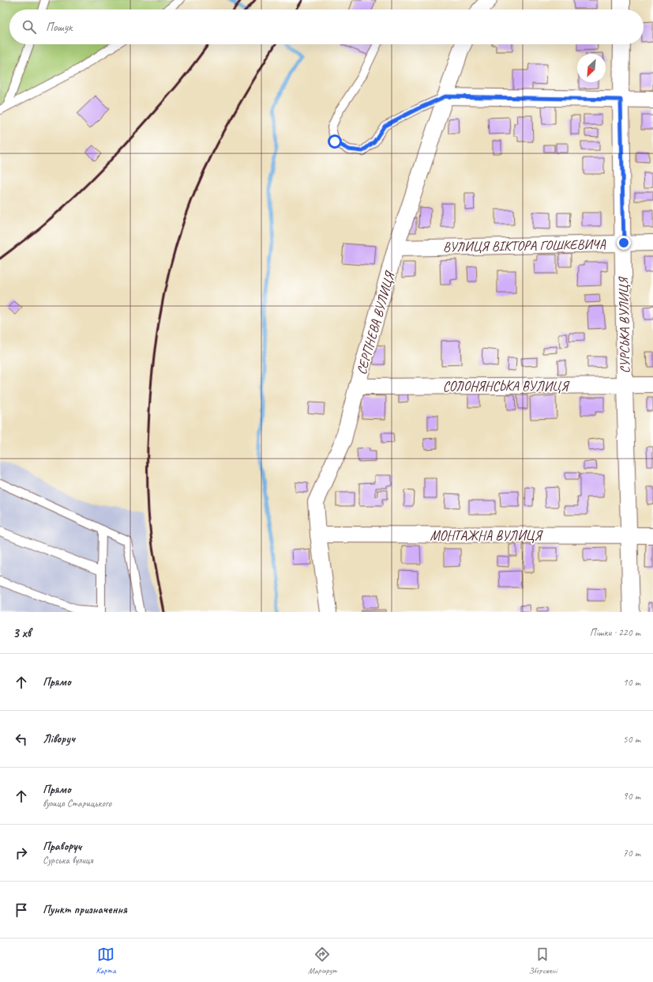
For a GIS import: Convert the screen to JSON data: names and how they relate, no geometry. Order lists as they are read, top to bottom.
{
  "streets": {
    "street": [
      "ВУЛИЦЯ ВІКТОРА ГОШКЕВИЧА",
      "СЕРПНЕВА ВУЛИЦЯ",
      "СУРСЬКА ВУЛИЦЯ",
      "СОЛОНЯНСЬКА ВУЛИЦЯ",
      "МОНТАЖНА ВУЛИЦЯ"
    ]
  },
  "crossings": [
    ["ВУЛИЦЯ ВІКТОРА ГОШКЕВИЧА", "СЕРПНЕВА ВУЛИЦЯ"],
    ["ВУЛИЦЯ ВІКТОРА ГОШКЕВИЧА", "СУРСЬКА ВУЛИЦЯ"],
    ["СЕРПНЕВА ВУЛИЦЯ", "СОЛОНЯНСЬКА ВУЛИЦЯ"],
    ["СЕРПНЕВА ВУЛИЦЯ", "МОНТАЖНА ВУЛИЦЯ"],
    ["СУРСЬКА ВУЛИЦЯ", "СОЛОНЯНСЬКА ВУЛИЦЯ"],
    ["СУРСЬКА ВУЛИЦЯ", "МОНТАЖНА ВУЛИЦЯ"]
  ],
  "north": "bottom left",
  "page": {
    "search": "Пошук",
    "heading": ["3 хв", "Пішки · 220 m"],
    "list": [
      ["Прямо", "10 m"],
      ["Ліворуч", "50 m"],
      ["Прямо", "вулиця Старицького", "90 m"],
      ["Праворуч", "Сурська вулиця", "70 m"],
      "Пункт призначення"
    ],
    "nav": ["Карта", "Маршрут", "Збережені"]
  }
}
